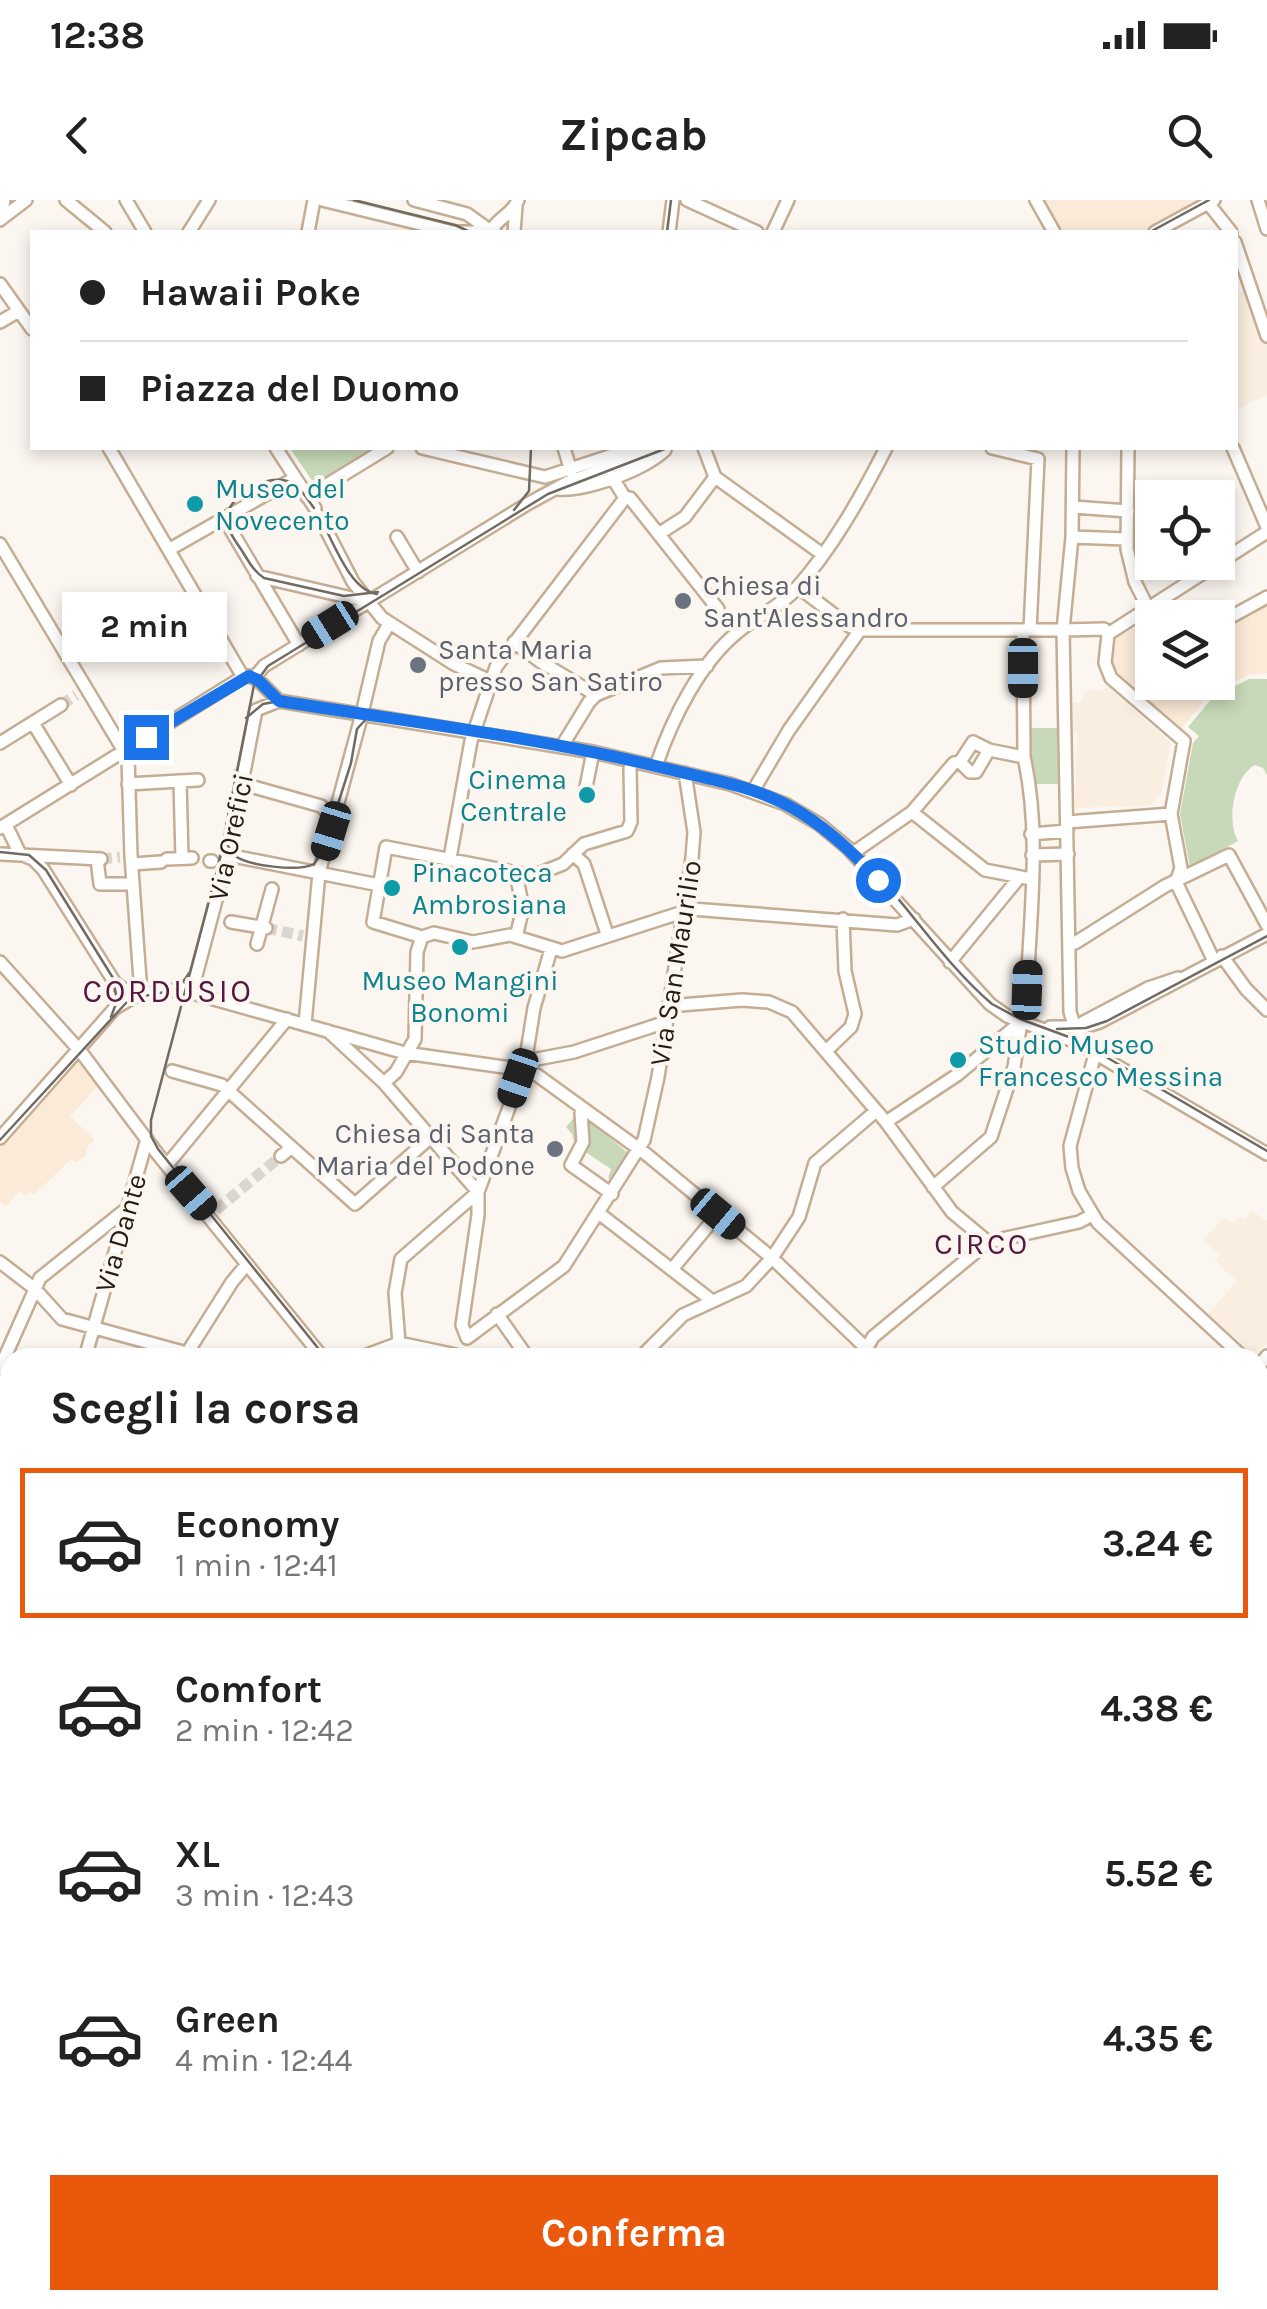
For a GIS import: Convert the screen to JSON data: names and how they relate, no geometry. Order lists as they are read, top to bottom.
{
  "streets": {
    "street": ["Via Orefici", "Via San Maurilio", "Via Dante"]
  },
  "districts": ["CORDUSIO", "CIRCO"],
  "places": [
    "Museo del Novecento",
    "Chiesa di Sant'Alessandro",
    "Santa Maria presso San Satiro",
    "Cinema Centrale",
    "Pinacoteca Ambrosiana",
    "Museo Mangini Bonomi",
    "Studio Museo Francesco Messina",
    "Chiesa di Santa Maria del Podone"
  ],
  "page": {
    "status": "12:38",
    "header": "Zipcab",
    "banner": ["Hawaii Poke", "Piazza del Duomo"],
    "bubble": "2 min",
    "heading": "Scegli la corsa",
    "list": [
      {
        "name": "Economy",
        "note": "1 min · 12:41",
        "value": "3.24 €"
      },
      {
        "name": "Comfort",
        "note": "2 min · 12:42",
        "value": "4.38 €"
      },
      {
        "name": "XL",
        "note": "3 min · 12:43",
        "value": "5.52 €"
      },
      {
        "name": "Green",
        "note": "4 min · 12:44",
        "value": "4.35 €"
      }
    ],
    "buttons": "Conferma"
  }
}
